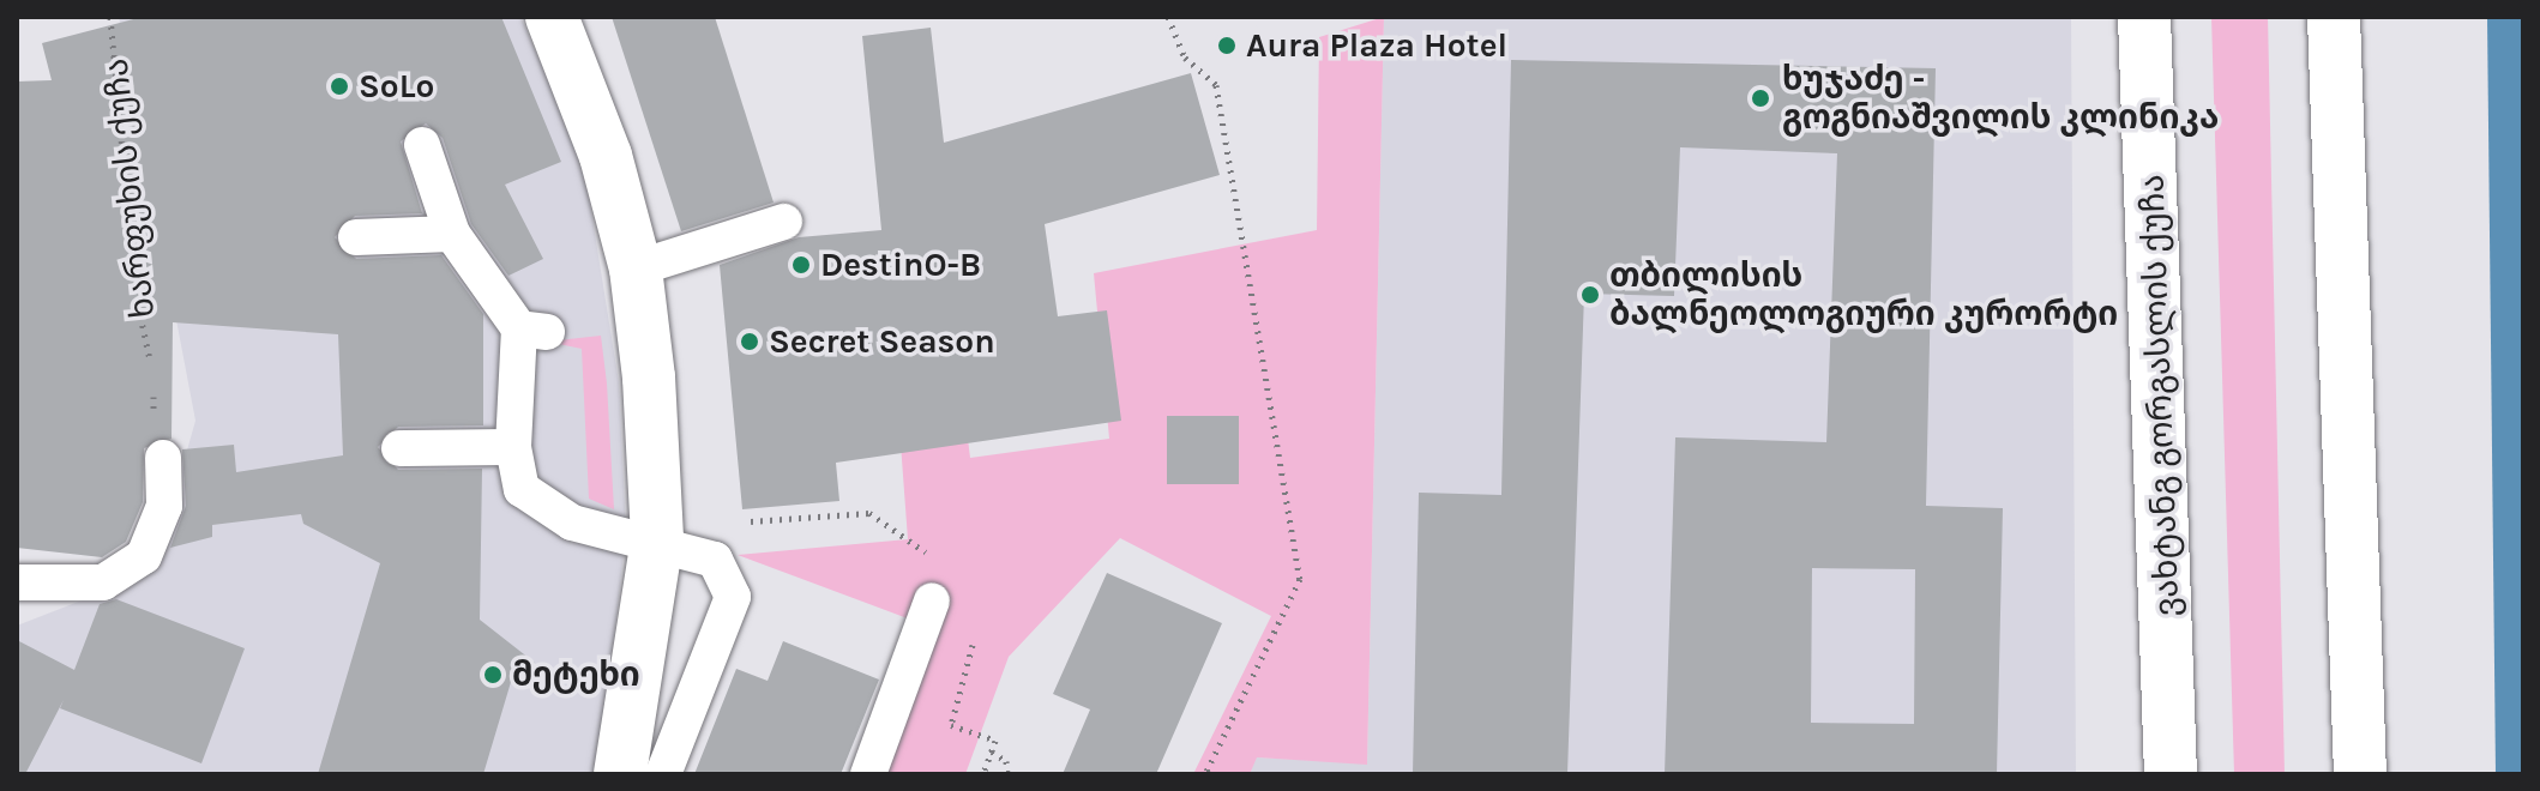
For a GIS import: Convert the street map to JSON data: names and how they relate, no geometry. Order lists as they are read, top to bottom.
{
  "streets": {
    "main road": ["ვახტანგ გორგასლის ქუჩა"],
    "path": ["ხარფუხის ქუჩა"]
  },
  "places": [
    "Aura Plaza Hotel",
    "SoLo",
    "ხუჯაძე - გოგნიაშვილის კლინიკა",
    "DestinO-B",
    "თბილისის ბალნეოლოგიური კურორტი",
    "Secret Season",
    "მეტეხი"
  ]
}
